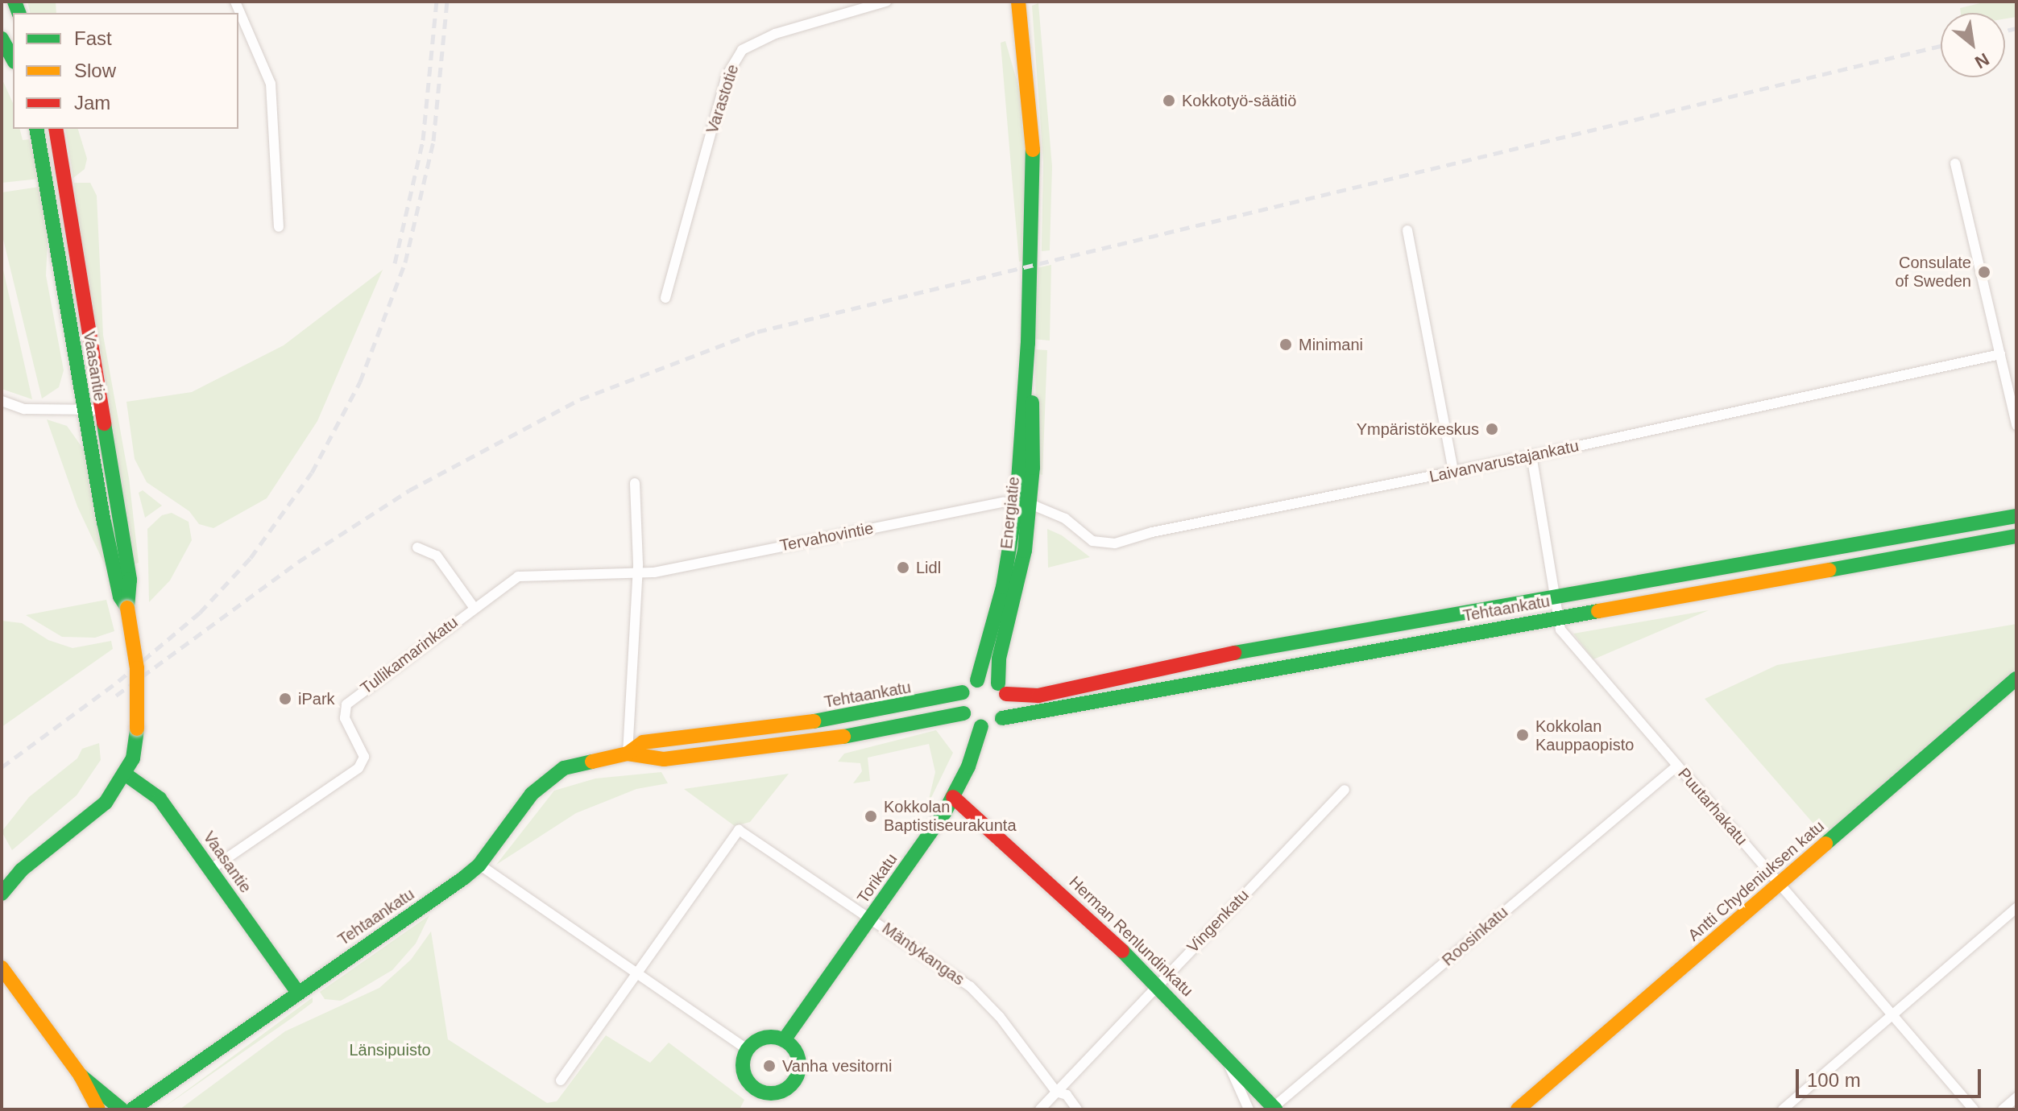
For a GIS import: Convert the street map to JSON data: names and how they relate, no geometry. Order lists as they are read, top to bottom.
{
  "streets": {
    "main road": [
      "Vaasantie",
      "Energiatie",
      "Tehtaankatu",
      "Torikatu",
      "Antti Chydeniuksen katu",
      "Herman Renlundinkatu"
    ],
    "street": [
      "Varastotie",
      "Laivanvarustajankatu",
      "Tervahovintie",
      "Tullikamarinkatu",
      "Puutarhakatu",
      "Vingenkatu",
      "Roosinkatu",
      "Mäntykangas"
    ]
  },
  "crossings": [
    ["Vaasantie", "Tehtaankatu"],
    ["Vaasantie", "Tullikamarinkatu"],
    ["Laivanvarustajankatu", "Energiatie"],
    ["Laivanvarustajankatu", "Tervahovintie"],
    ["Energiatie", "Tervahovintie"],
    ["Energiatie", "Tehtaankatu"],
    ["Energiatie", "Torikatu"],
    ["Tervahovintie", "Tullikamarinkatu"],
    ["Tehtaankatu", "Puutarhakatu"],
    ["Tehtaankatu", "Torikatu"],
    ["Puutarhakatu", "Antti Chydeniuksen katu"],
    ["Puutarhakatu", "Roosinkatu"],
    ["Torikatu", "Herman Renlundinkatu"],
    ["Torikatu", "Mäntykangas"],
    ["Vingenkatu", "Herman Renlundinkatu"],
    ["Vingenkatu", "Mäntykangas"],
    ["Herman Renlundinkatu", "Roosinkatu"]
  ],
  "parks": ["Länsipuisto"],
  "places": [
    "Kokkotyö-säätiö",
    "Consulate of Sweden",
    "Minimani",
    "Ympäristökeskus",
    "Lidl",
    "iPark",
    "Kokkolan Kauppaopisto",
    "Kokkolan Baptistiseurakunta",
    "Vanha vesitorni"
  ],
  "legend": ["Fast", "Slow", "Jam"],
  "scale_bar": "100 m",
  "north": "bottom right"
}
